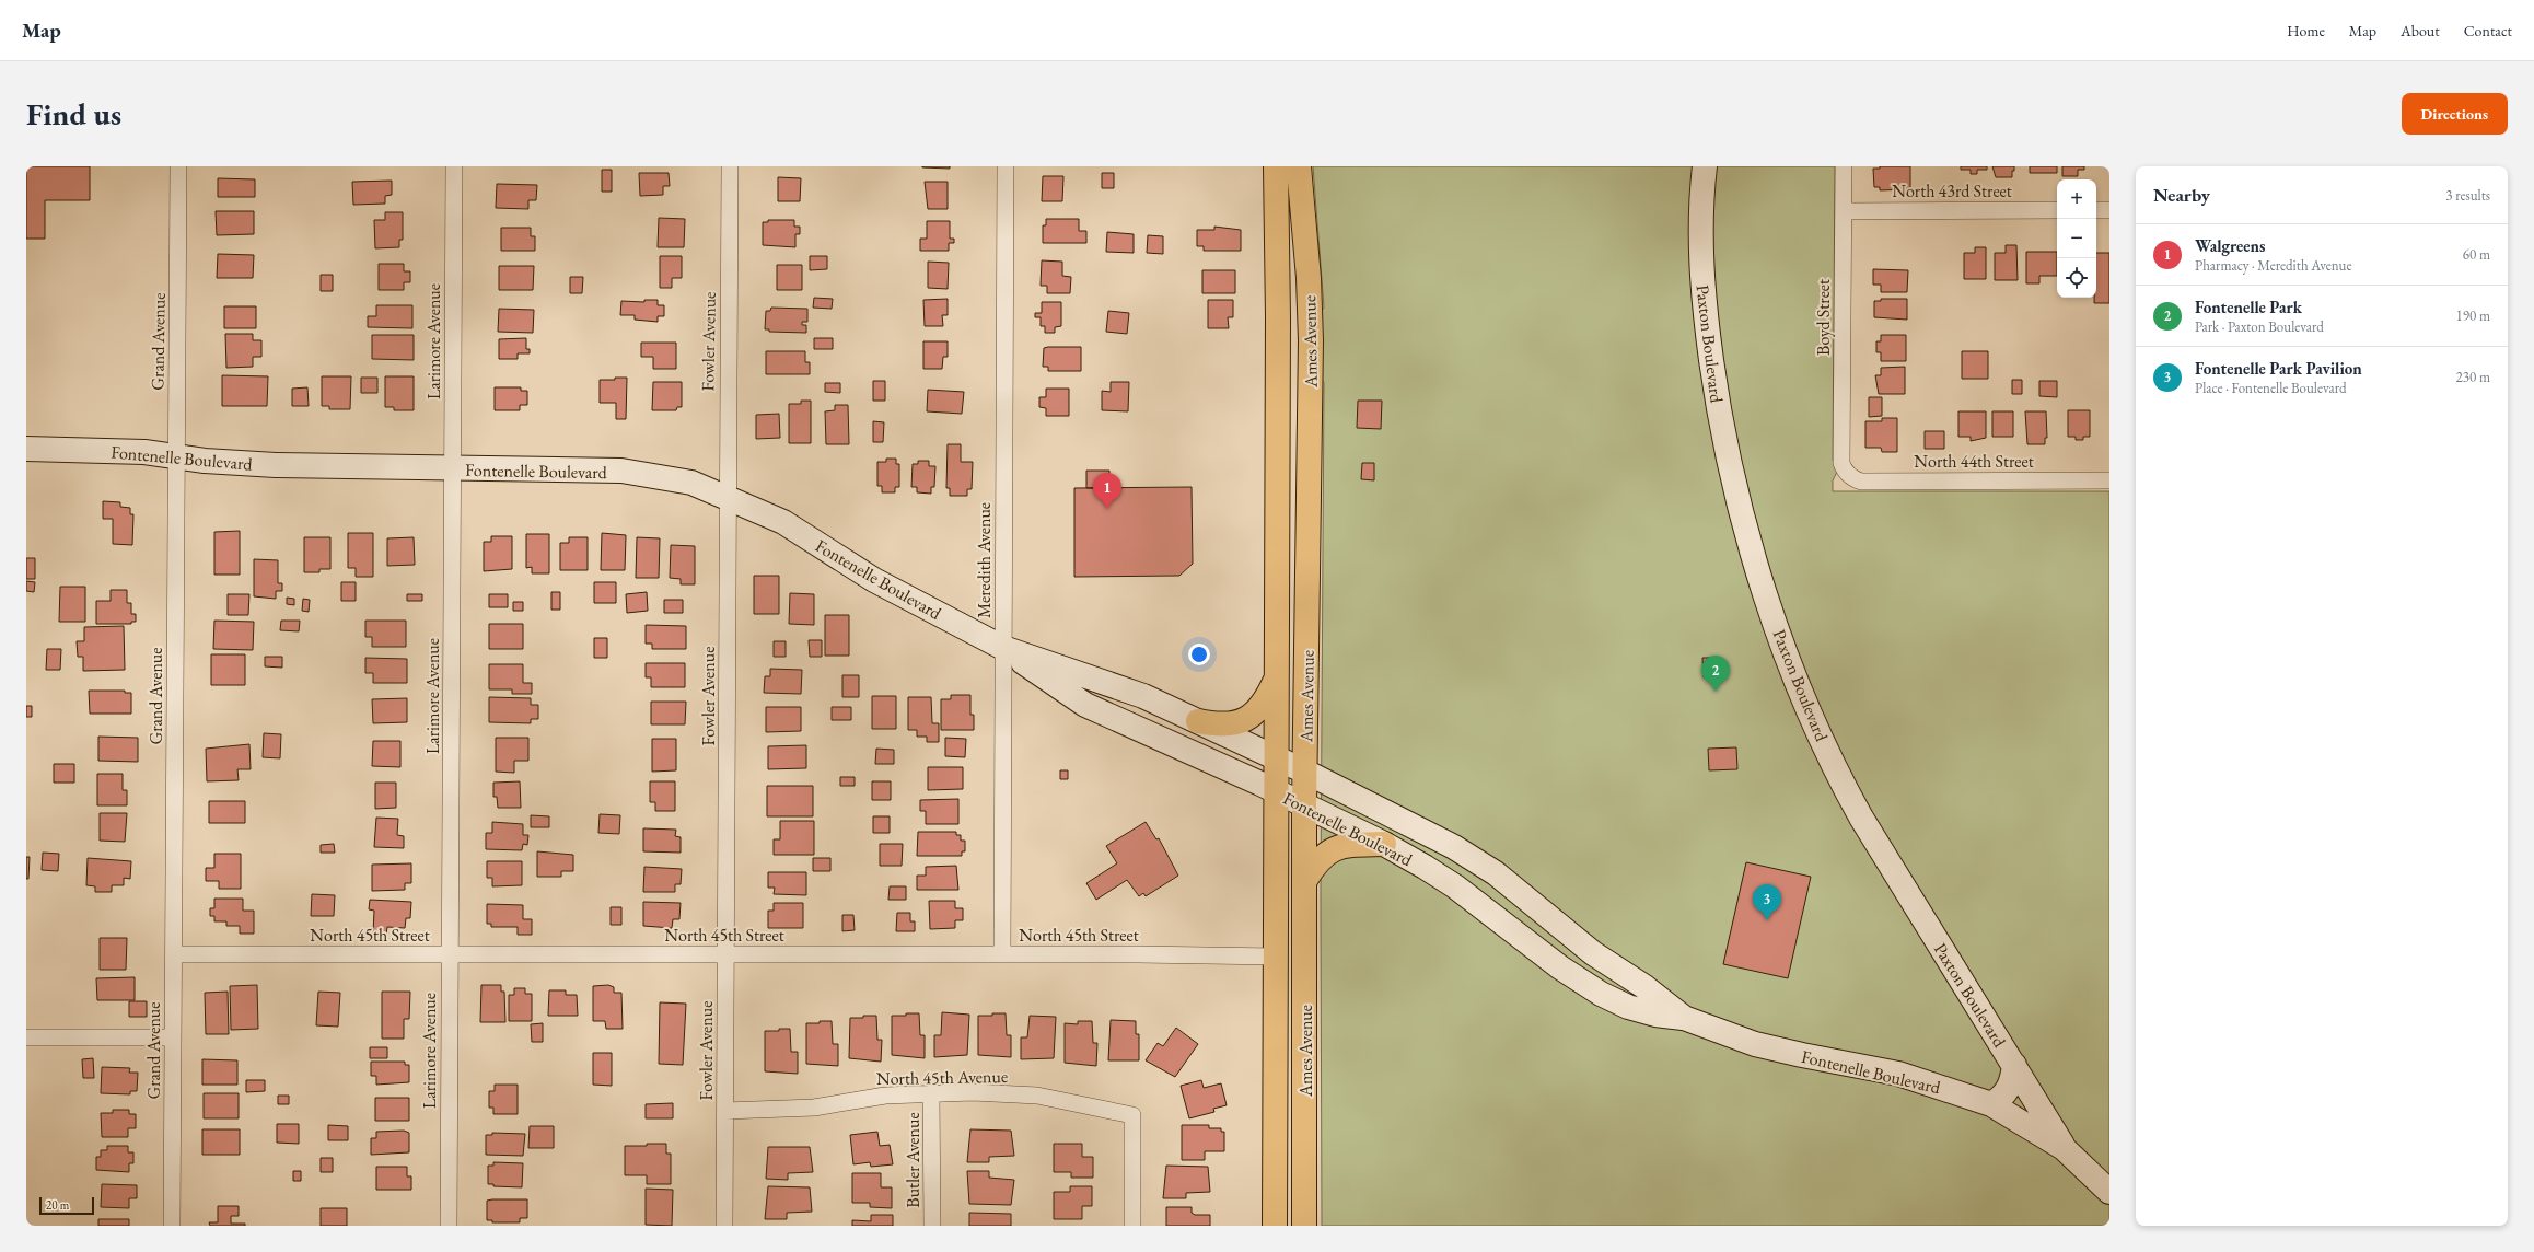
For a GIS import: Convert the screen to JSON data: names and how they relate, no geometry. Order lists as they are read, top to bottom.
{
  "streets": {
    "main road": ["Ames Avenue", "Paxton Boulevard", "Fontenelle Boulevard"],
    "street": [
      "North 43rd Street",
      "Boyd Street",
      "Grand Avenue",
      "Larimore Avenue",
      "Fowler Avenue",
      "North 44th Street",
      "Meredith Avenue",
      "North 45th Street",
      "North 45th Avenue",
      "Butler Avenue"
    ]
  },
  "crossings": [
    ["North 43rd Street", "Boyd Street"],
    ["Boyd Street", "North 44th Street"],
    ["Grand Avenue", "Fontenelle Boulevard"],
    ["Grand Avenue", "North 45th Street"],
    ["Larimore Avenue", "Fontenelle Boulevard"],
    ["Larimore Avenue", "North 45th Street"],
    ["Fowler Avenue", "Fontenelle Boulevard"],
    ["Fowler Avenue", "North 45th Street"],
    ["Fowler Avenue", "North 45th Avenue"],
    ["Ames Avenue", "Fontenelle Boulevard"],
    ["Ames Avenue", "North 45th Street"],
    ["Paxton Boulevard", "Fontenelle Boulevard"],
    ["Fontenelle Boulevard", "Meredith Avenue"],
    ["Meredith Avenue", "North 45th Street"],
    ["North 45th Avenue", "Butler Avenue"]
  ],
  "scale_bar": "20 m",
  "page": {
    "header": "Map",
    "nav": [
      "Home",
      "Map",
      "About",
      "Contact"
    ],
    "buttons": "Directions",
    "title": "Find us",
    "heading": ["Nearby", "3 results"],
    "map_buttons": ["+", "−"],
    "list": [
      {
        "mark": "1",
        "name": "Walgreens",
        "note": "Pharmacy · Meredith Avenue",
        "value": "60 m"
      },
      {
        "mark": "2",
        "name": "Fontenelle Park",
        "note": "Park · Paxton Boulevard",
        "value": "190 m"
      },
      {
        "mark": "3",
        "name": "Fontenelle Park Pavilion",
        "note": "Place · Fontenelle Boulevard",
        "value": "230 m"
      }
    ],
    "pins": ["1", "2", "3"],
    "scale": "20 m"
  }
}
